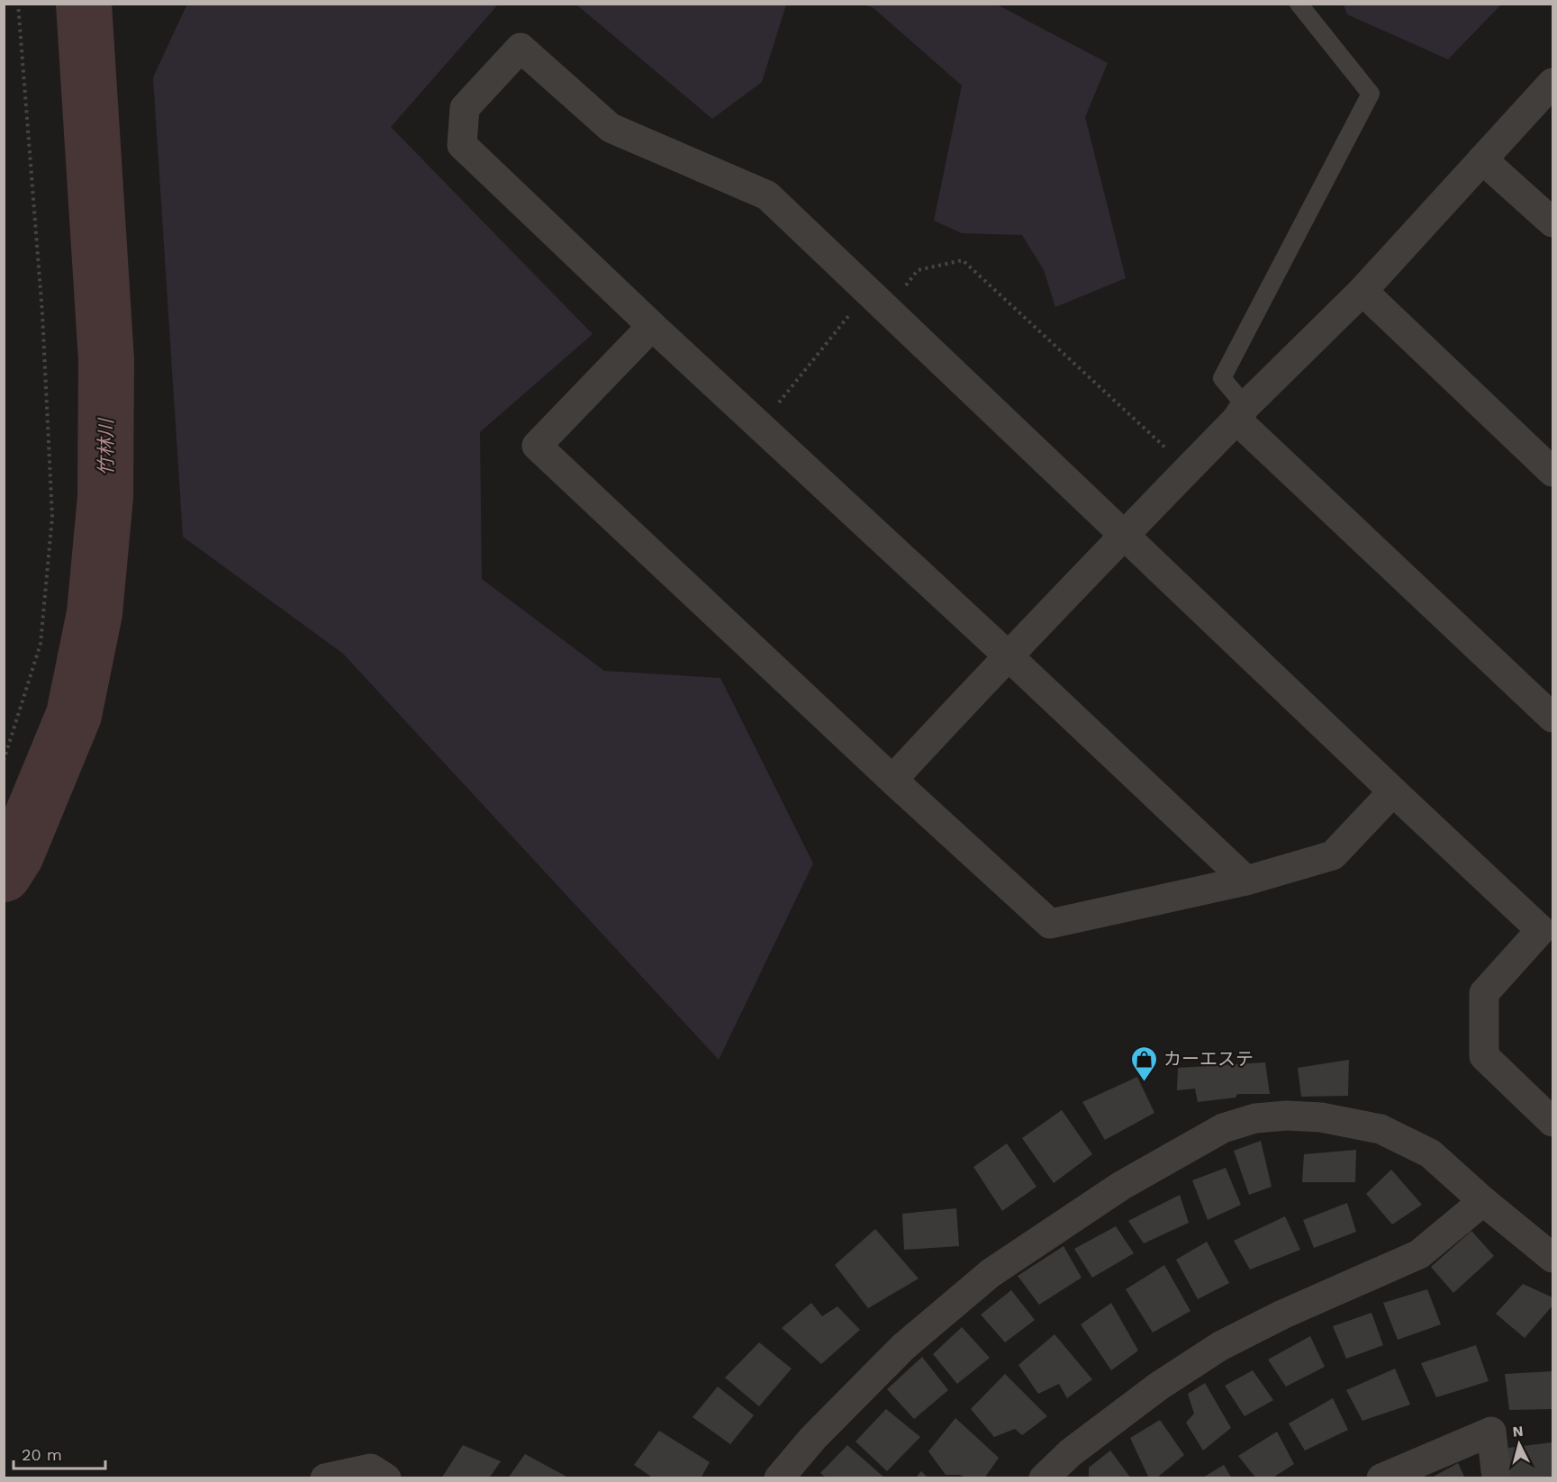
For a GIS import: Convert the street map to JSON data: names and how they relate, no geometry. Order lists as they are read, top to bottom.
{
  "water": ["竹林川"],
  "places": {
    "shop": ["カーエステ"]
  },
  "scale_bar": "20 m",
  "north": "top"
}
